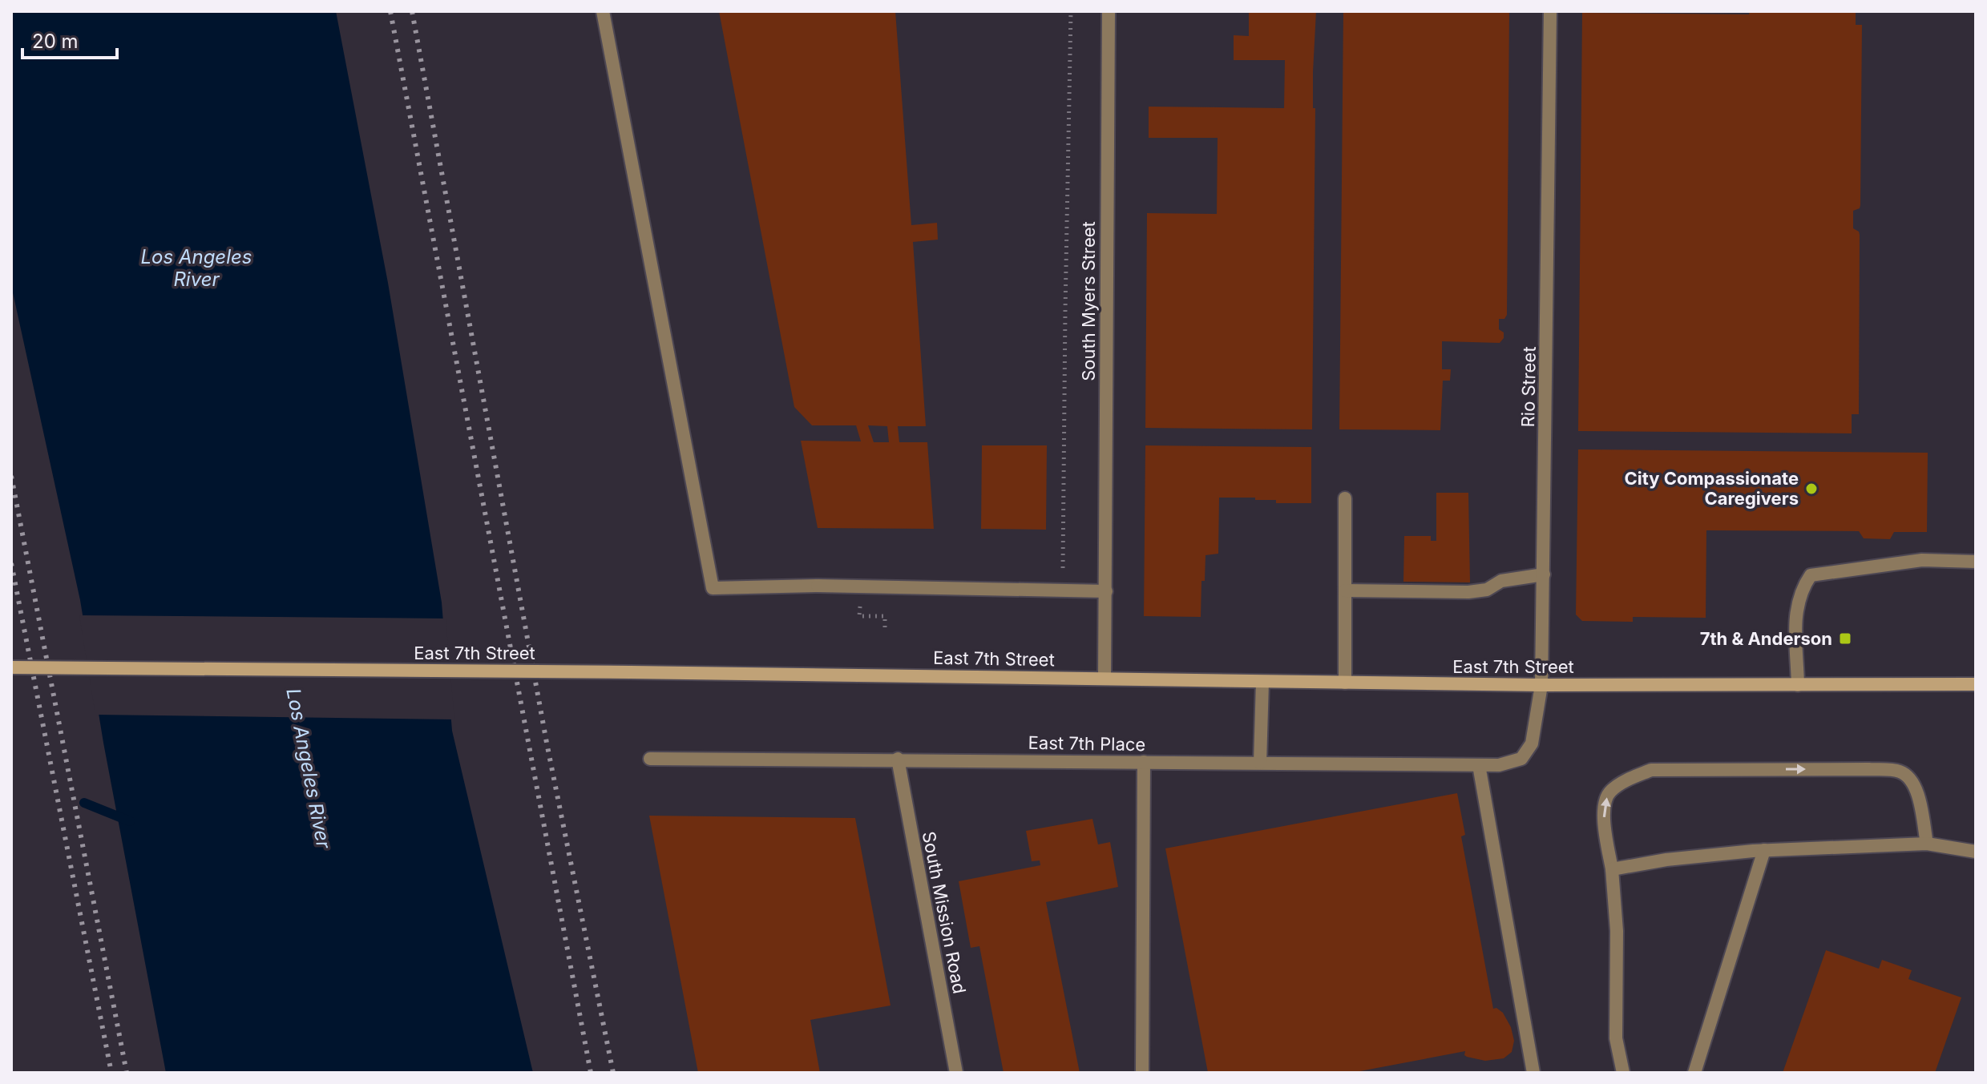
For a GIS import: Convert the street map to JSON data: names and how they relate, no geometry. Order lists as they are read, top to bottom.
{
  "streets": {
    "main road": ["East 7th Street"],
    "street": [
      "South Myers Street",
      "Rio Street",
      "East 7th Place",
      "South Mission Road"
    ]
  },
  "crossings": [
    ["South Myers Street", "East 7th Street"],
    ["Rio Street", "East 7th Street"],
    ["Rio Street", "East 7th Place"],
    ["East 7th Place", "South Mission Road"]
  ],
  "water": ["Los Angeles River"],
  "places": {
    "other": ["City Compassionate Caregivers"],
    "transit": ["7th & Anderson"]
  },
  "scale_bar": "20 m"
}
